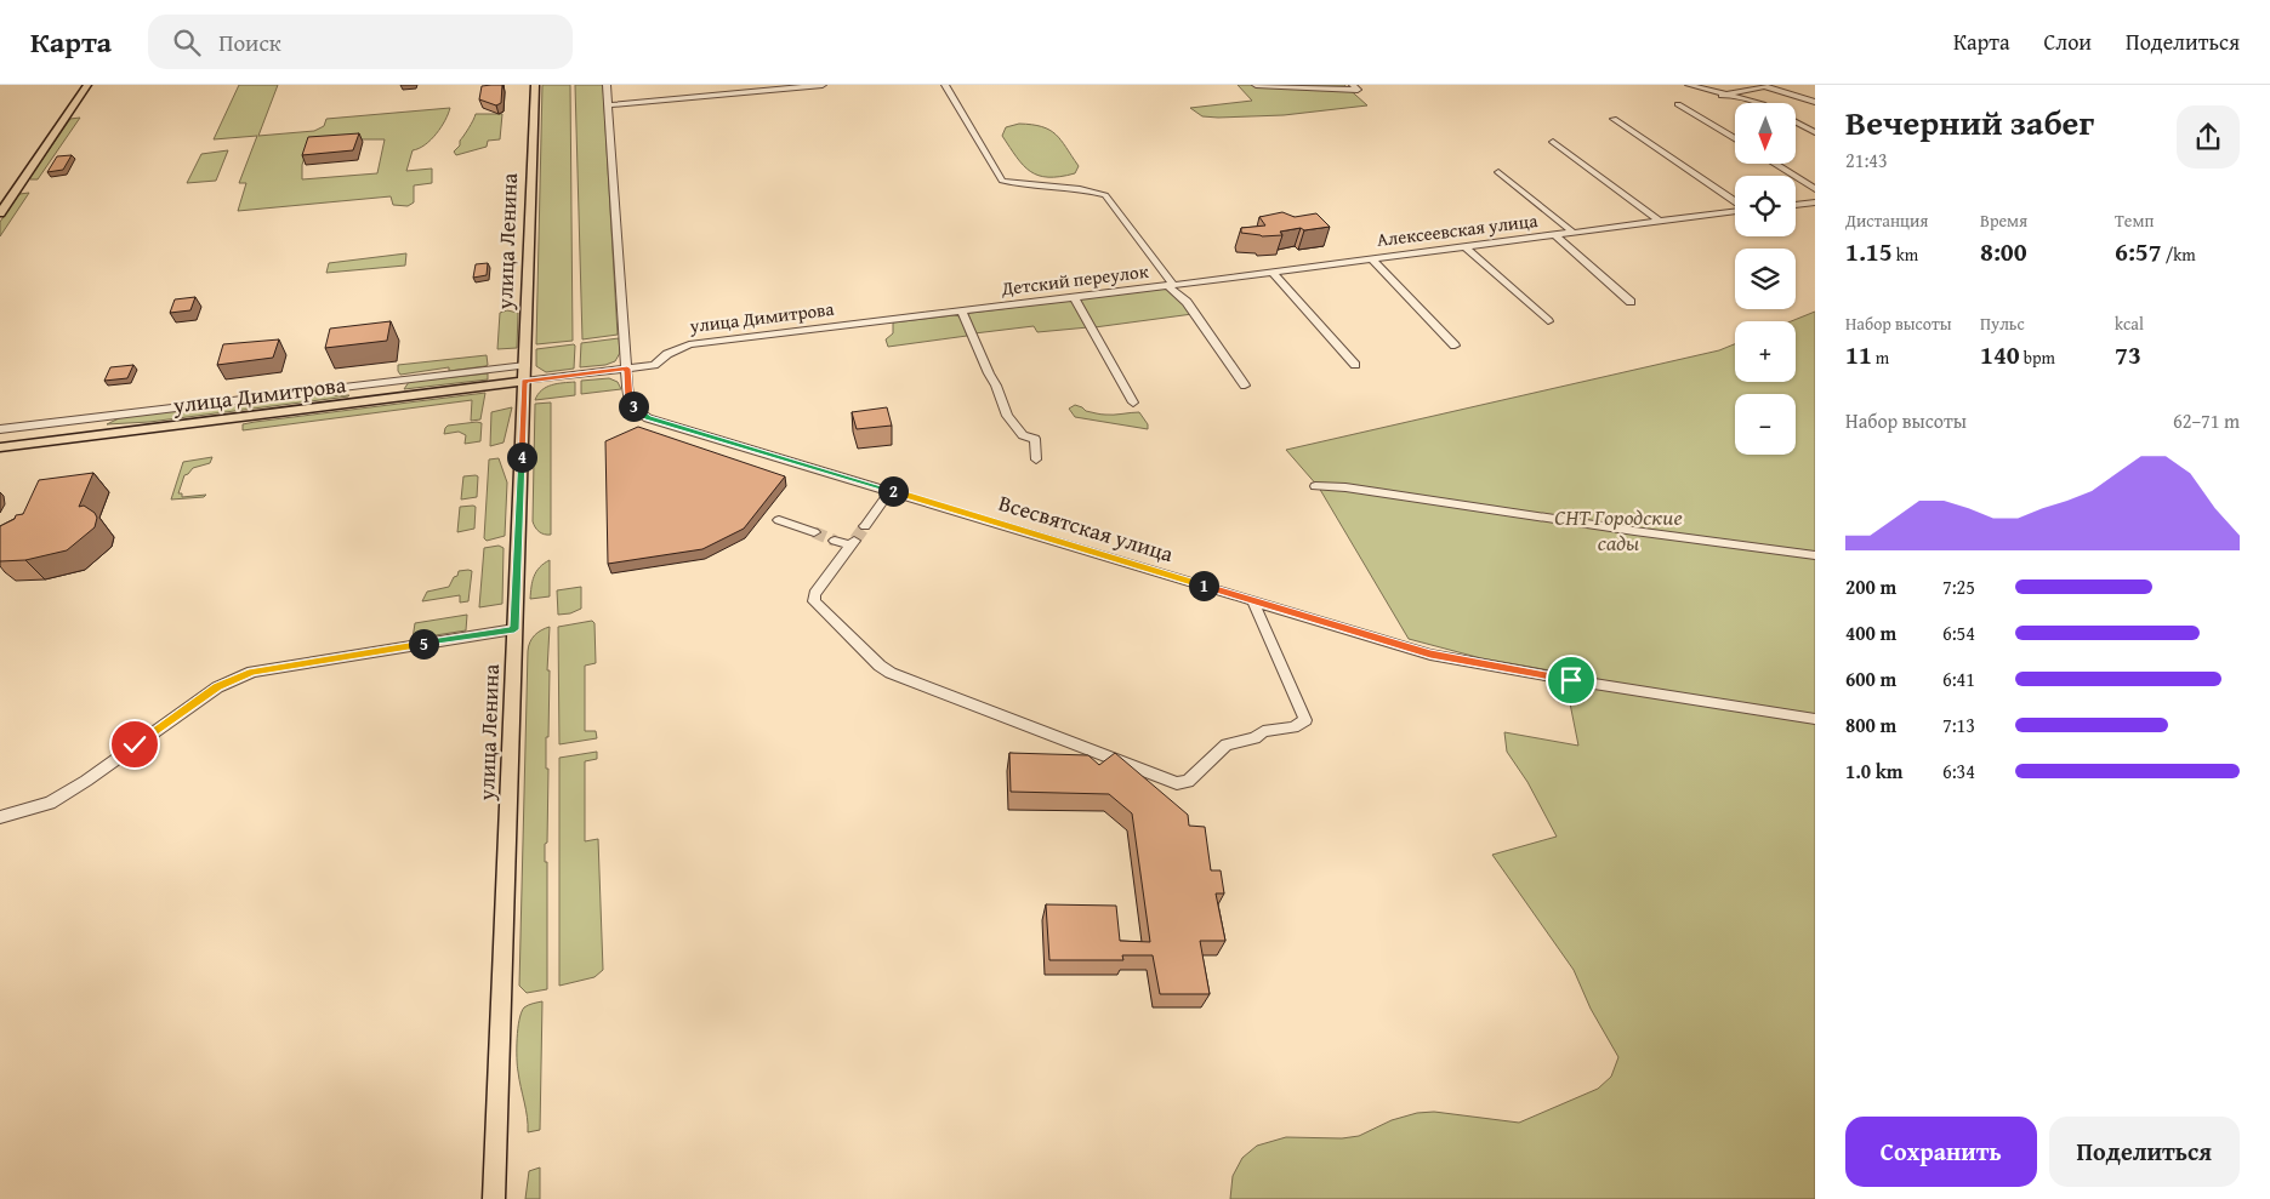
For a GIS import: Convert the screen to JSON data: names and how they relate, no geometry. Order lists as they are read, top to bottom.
{
  "streets": {
    "main road": ["улица Ленина", "улица Димитрова"],
    "street": ["Алексеевская улица", "Детский переулок", "Всесвятская улица"]
  },
  "crossings": [
    ["Алексеевская улица", "Детский переулок"],
    ["улица Ленина", "улица Димитрова"],
    ["Детский переулок", "улица Димитрова"],
    ["улица Димитрова", "Всесвятская улица"]
  ],
  "parks": ["СНТ Городские сады"],
  "north": "bottom",
  "page": {
    "header": "Карта",
    "search": "Поиск",
    "nav": ["Карта", "Слои", "Поделиться"],
    "heading": ["Вечерний забег", "21:43"],
    "map_buttons": ["+", "−"],
    "stats": [
      ["Дистанция", "1.15 km"],
      ["Время", "8:00"],
      ["Темп", "6:57 /km"],
      ["Набор высоты", "11 m"],
      ["Пульс", "140 bpm"],
      ["kcal", "73"]
    ],
    "pins": [
      "3",
      "4",
      "2",
      "1",
      "5"
    ],
    "chart": ["Набор высоты", "62–71 m"],
    "list": [
      {
        "name": "200 m",
        "note": "7:25"
      },
      {
        "name": "400 m",
        "note": "6:54"
      },
      {
        "name": "600 m",
        "note": "6:41"
      },
      {
        "name": "800 m",
        "note": "7:13"
      },
      {
        "name": "1.0 km",
        "note": "6:34"
      }
    ],
    "buttons": ["Сохранить", "Поделиться"]
  }
}
